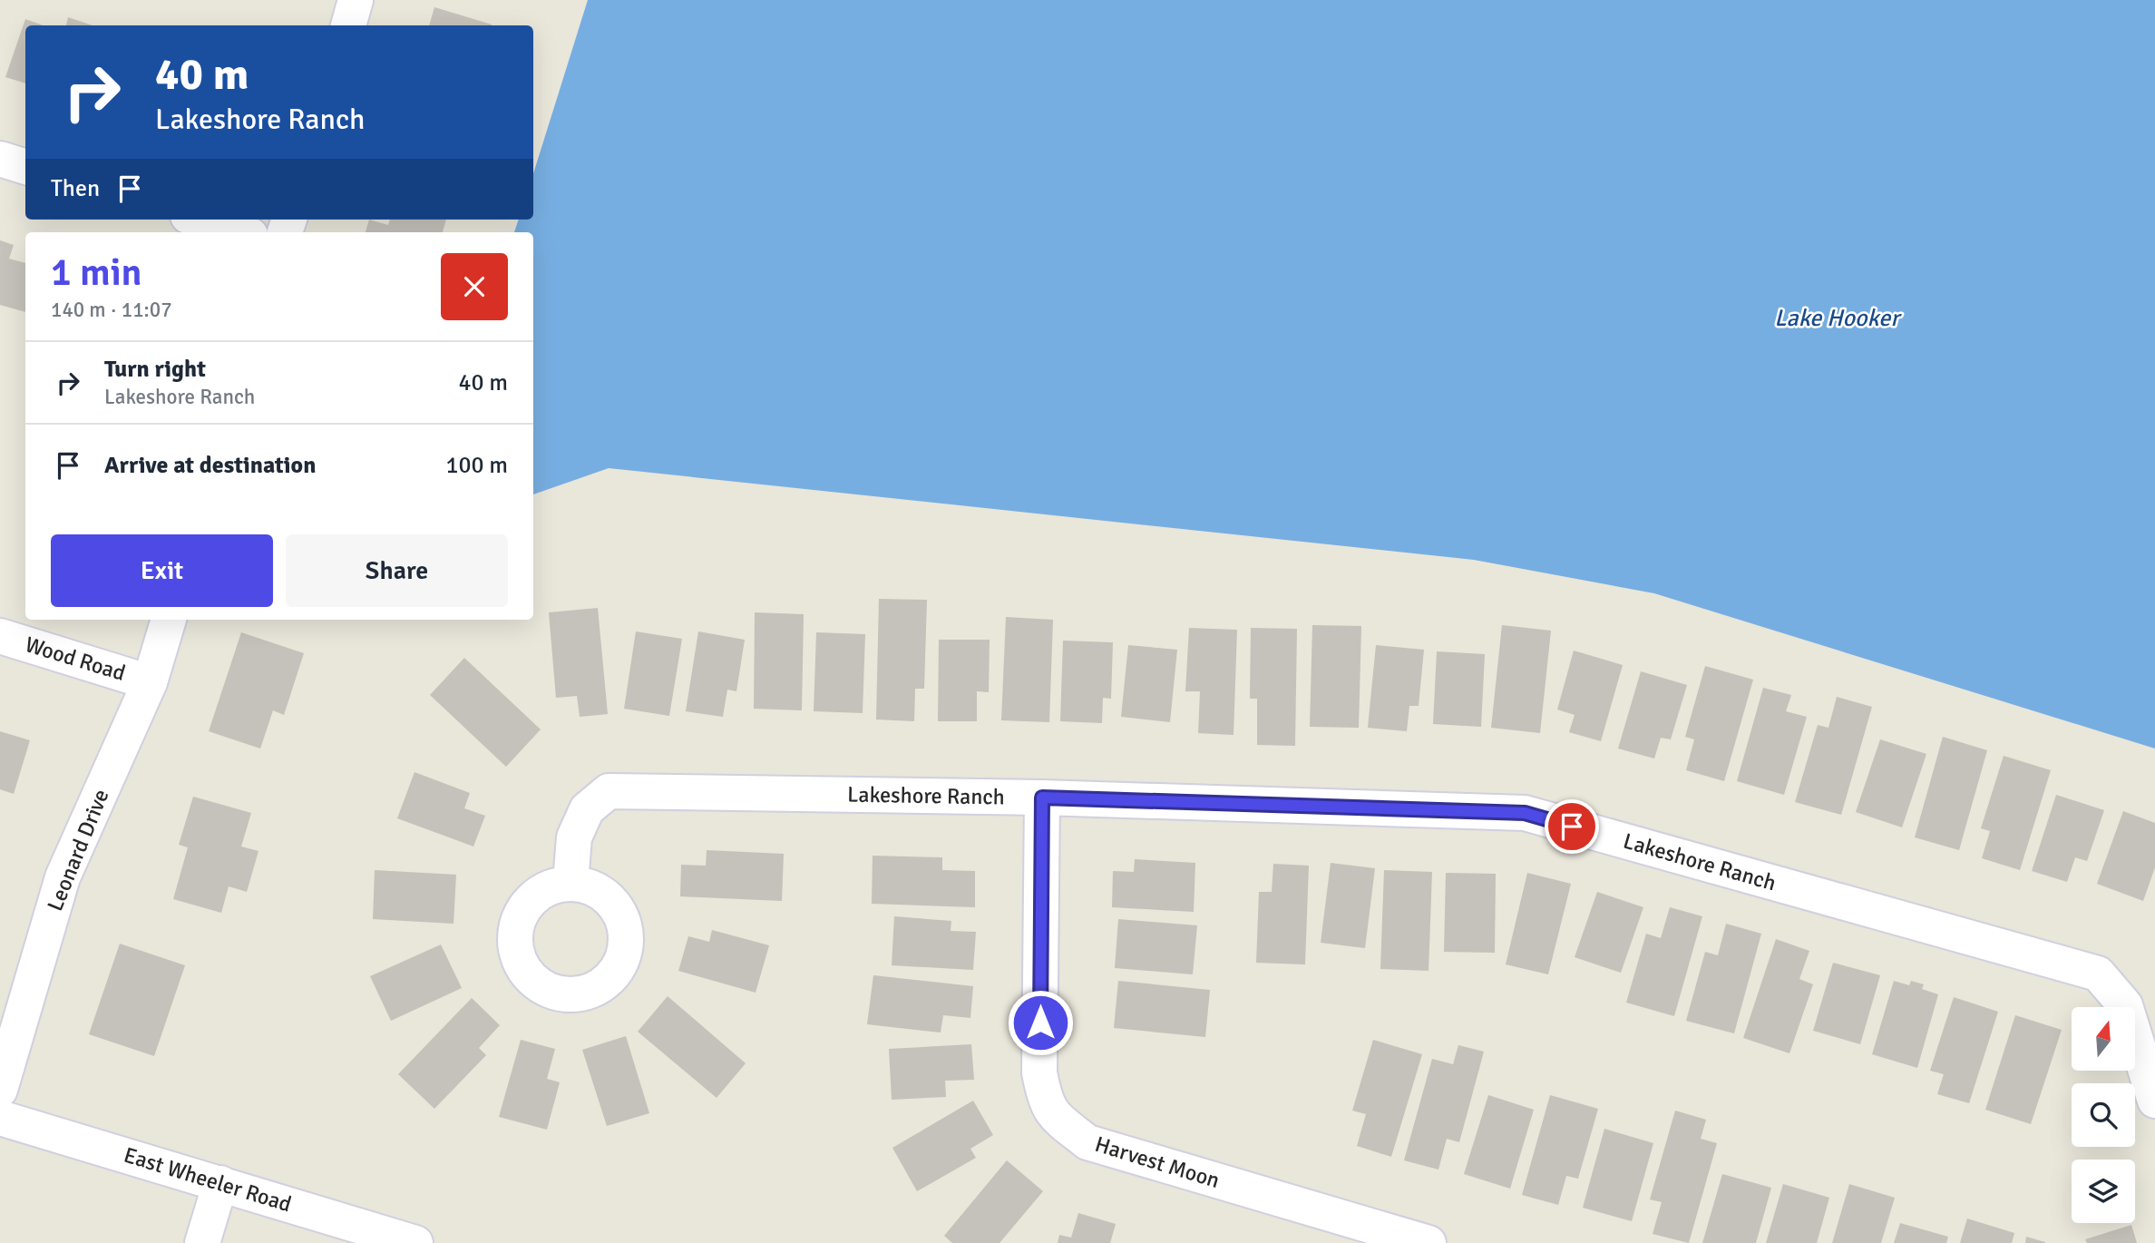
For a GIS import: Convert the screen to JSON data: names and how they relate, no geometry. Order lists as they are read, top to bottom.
{
  "streets": {
    "street": [
      "Wood Road",
      "Lakeshore Ranch",
      "Leonard Drive",
      "Harvest Moon",
      "East Wheeler Road"
    ]
  },
  "crossings": [
    ["Wood Road", "Leonard Drive"],
    ["Lakeshore Ranch", "Harvest Moon"]
  ],
  "water": ["Lake Hooker"],
  "north": "top",
  "page": {
    "turn": ["40 m", "Lakeshore Ranch"],
    "then": "Then",
    "heading": ["1 min", "140 m · 11:07"],
    "list": [
      {
        "name": "Turn right",
        "note": "Lakeshore Ranch",
        "value": "40 m"
      },
      {
        "name": "Arrive at destination",
        "value": "100 m"
      }
    ],
    "buttons": ["Exit", "Share"]
  }
}
